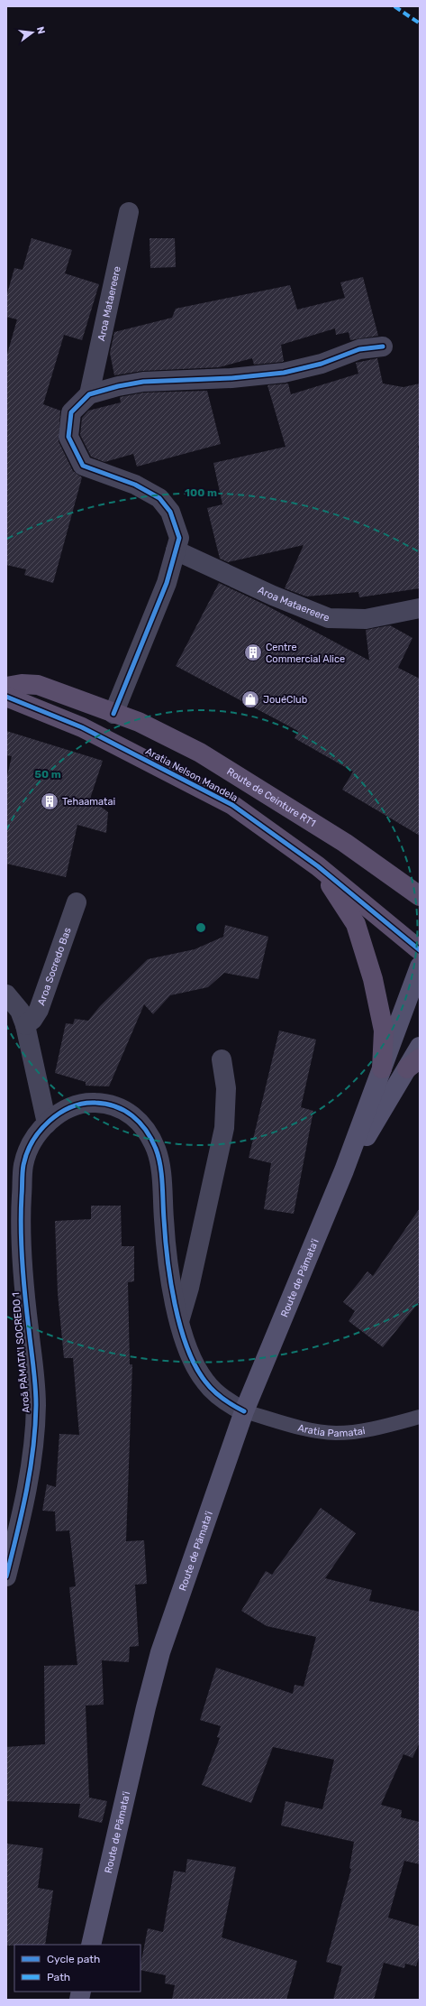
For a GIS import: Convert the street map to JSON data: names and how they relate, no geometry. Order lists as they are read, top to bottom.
{
  "streets": {
    "main road": ["Aratia Nelson Mandela", "Route de Ceinture RT1", "Route de Pāmata'i"],
    "street": ["Aroa Mataereere", "Aroa Socredo Bas", "Aroā PĀMATA'I SOCREDO 1"],
    "lane": ["Aratia Pamatai"]
  },
  "crossings": [
    ["Route de Pāmata'i", "Aroā PĀMATA'I SOCREDO 1"],
    ["Route de Pāmata'i", "Aratia Pamatai"],
    ["Aroā PĀMATA'I SOCREDO 1", "Aratia Pamatai"]
  ],
  "places": {
    "building": ["Centre Commercial Alice", "Tehaamatai"],
    "shop": ["JouéClub"]
  },
  "legend": ["Cycle path", "Path"],
  "north": "right",
  "rings": ["100 m", "50 m"]
}
